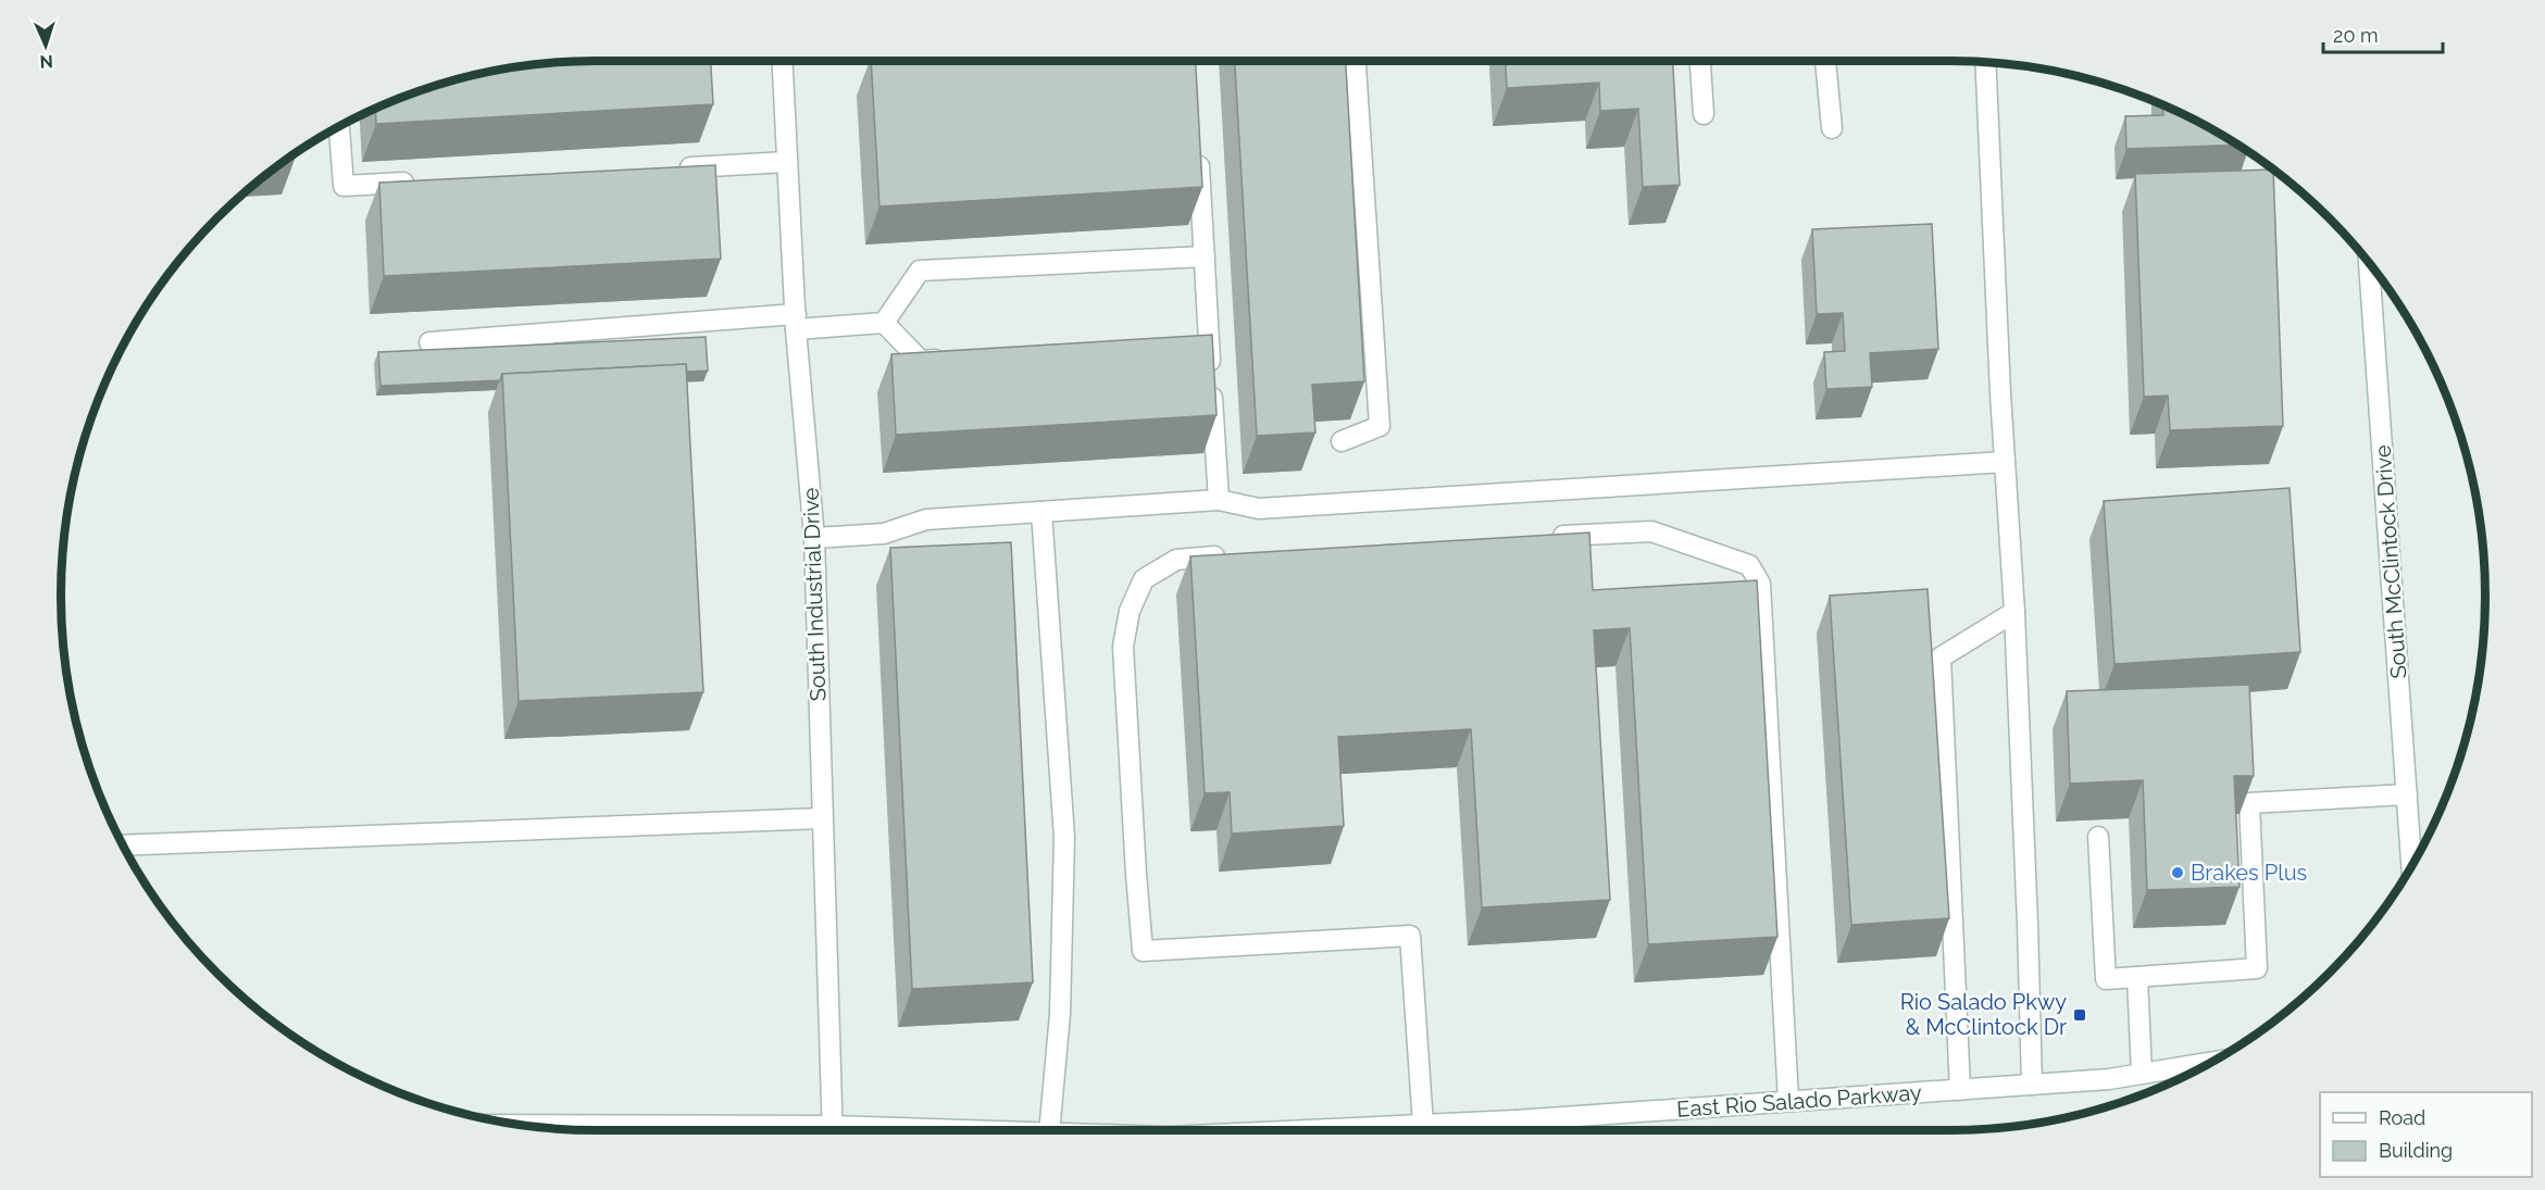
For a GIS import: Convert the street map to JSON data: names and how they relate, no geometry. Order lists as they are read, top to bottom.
{
  "streets": {
    "main road": ["South McClintock Drive", "South Industrial Drive", "East Rio Salado Parkway"]
  },
  "places": {
    "other": ["Brakes Plus"],
    "transit": ["Rio Salado Pkwy & McClintock Dr"]
  },
  "legend": ["Road", "Building"],
  "scale_bar": "20 m",
  "north": "bottom"
}
